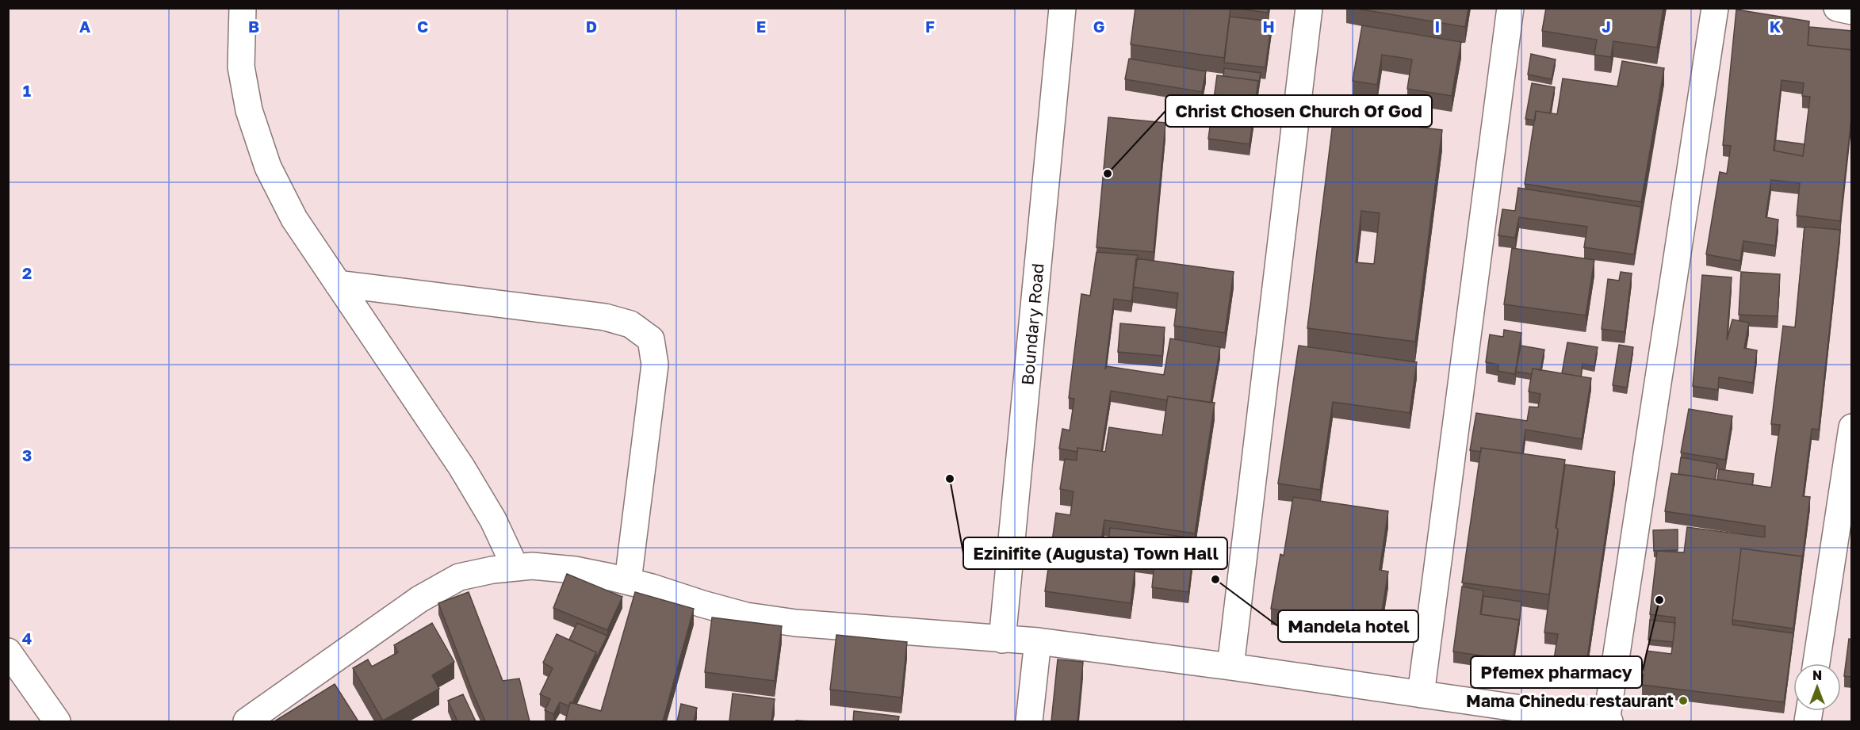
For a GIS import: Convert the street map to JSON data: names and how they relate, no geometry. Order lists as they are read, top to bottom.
{
  "streets": {
    "street": ["Boundary Road"]
  },
  "places": [
    "Christ Chosen Church Of God",
    "Ezinifite (Augusta) Town Hall",
    "Mandela hotel",
    "Pfemex pharmacy",
    "Mama Chinedu restaurant"
  ],
  "north": "top",
  "grid": {
    "columns": [
      "A",
      "B",
      "C",
      "D",
      "E",
      "F",
      "G",
      "H",
      "I",
      "J",
      "K"
    ],
    "rows": [
      "1",
      "2",
      "3",
      "4"
    ]
  }
}
